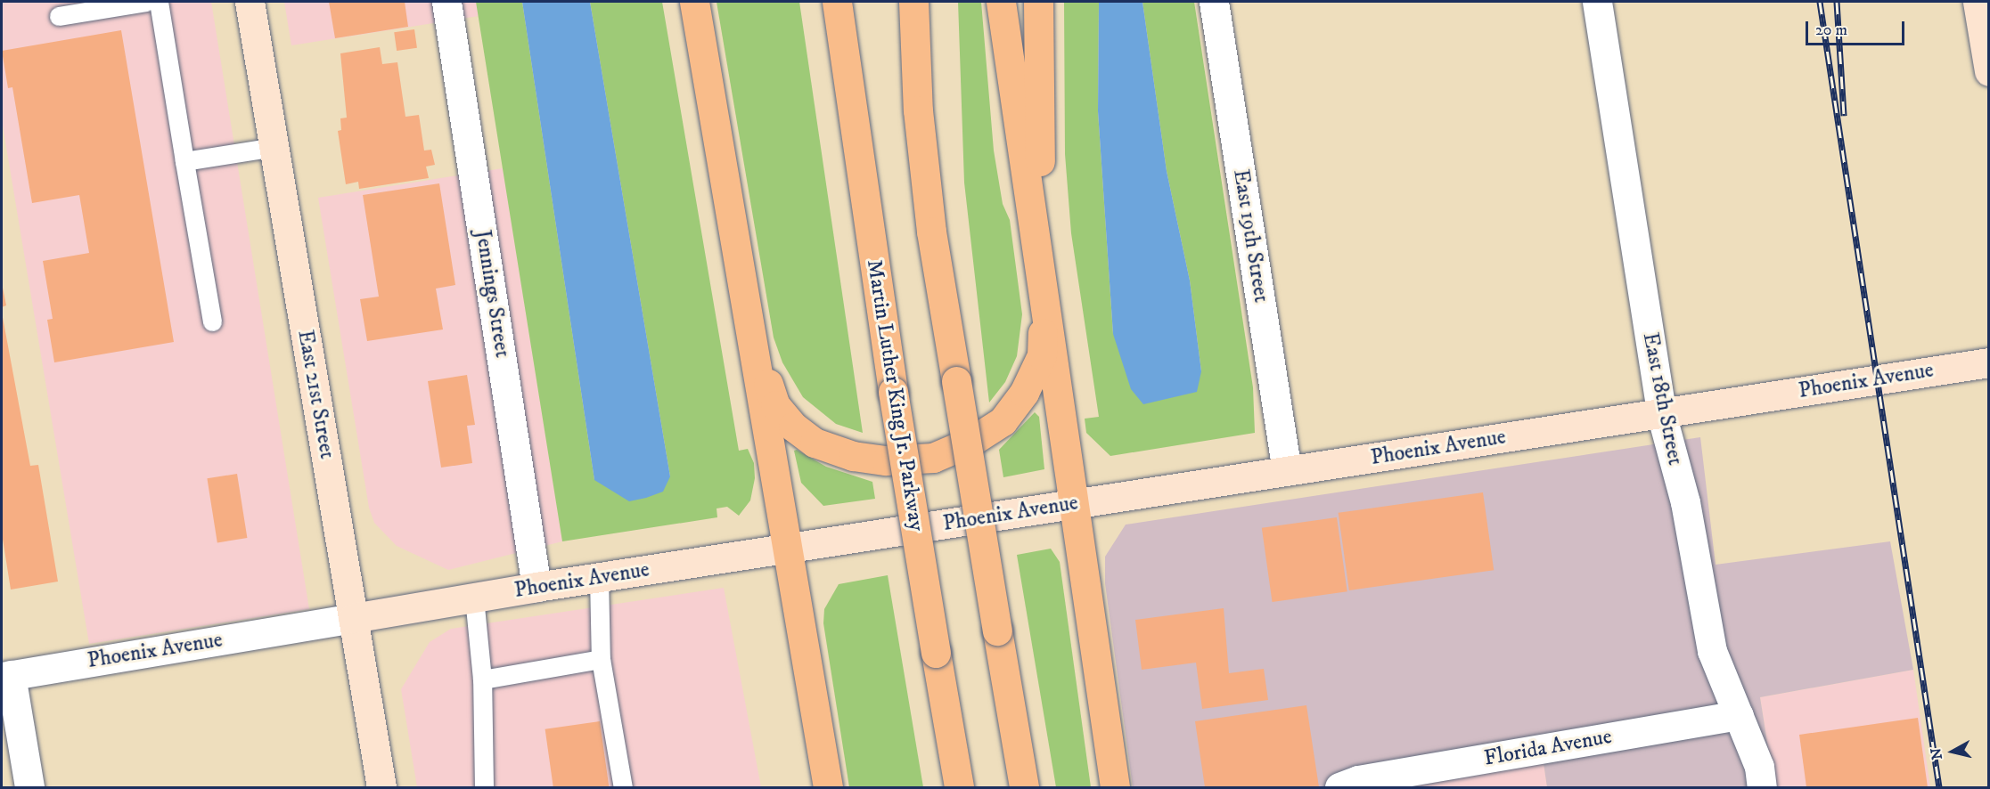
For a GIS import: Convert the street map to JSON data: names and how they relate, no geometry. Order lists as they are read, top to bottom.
{
  "streets": {
    "highway": ["Martin Luther King Jr. Parkway"],
    "street": [
      "East 19th Street",
      "Jennings Street",
      "Phoenix Avenue",
      "East 21st Street",
      "East 18th Street",
      "Florida Avenue"
    ]
  },
  "crossings": [
    ["East 19th Street", "Phoenix Avenue"],
    ["Jennings Street", "Phoenix Avenue"],
    ["Phoenix Avenue", "East 21st Street"],
    ["Phoenix Avenue", "East 18th Street"],
    ["East 18th Street", "Florida Avenue"]
  ],
  "scale_bar": "20 m",
  "north": "left"
}
